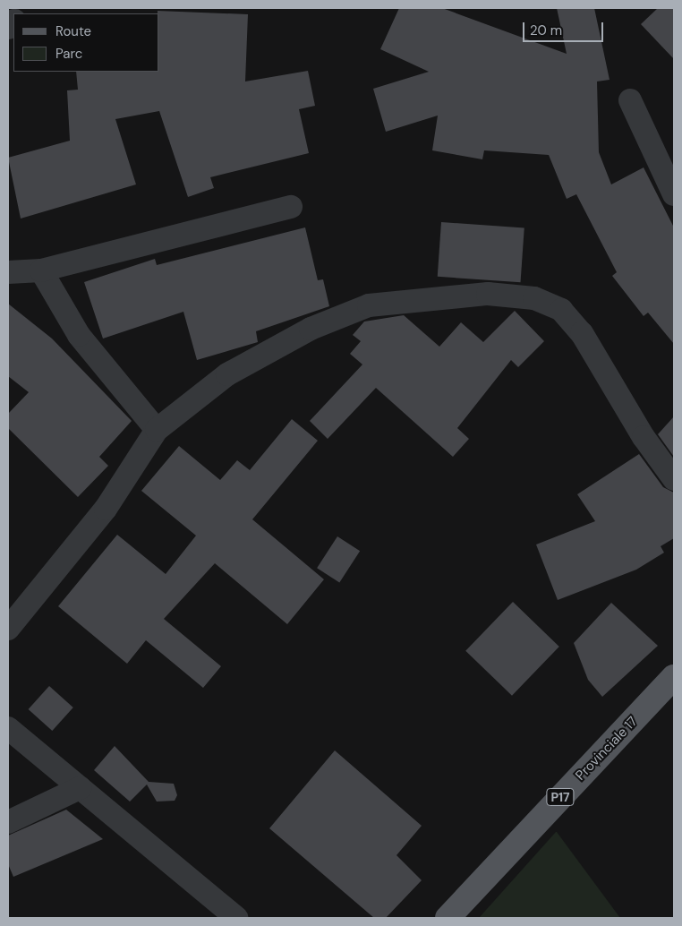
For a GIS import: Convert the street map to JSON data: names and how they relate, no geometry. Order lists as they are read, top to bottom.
{
  "streets": {
    "main road": ["Provinciale 17", "P17"]
  },
  "legend": ["Route", "Parc"],
  "scale_bar": "20 m"
}
